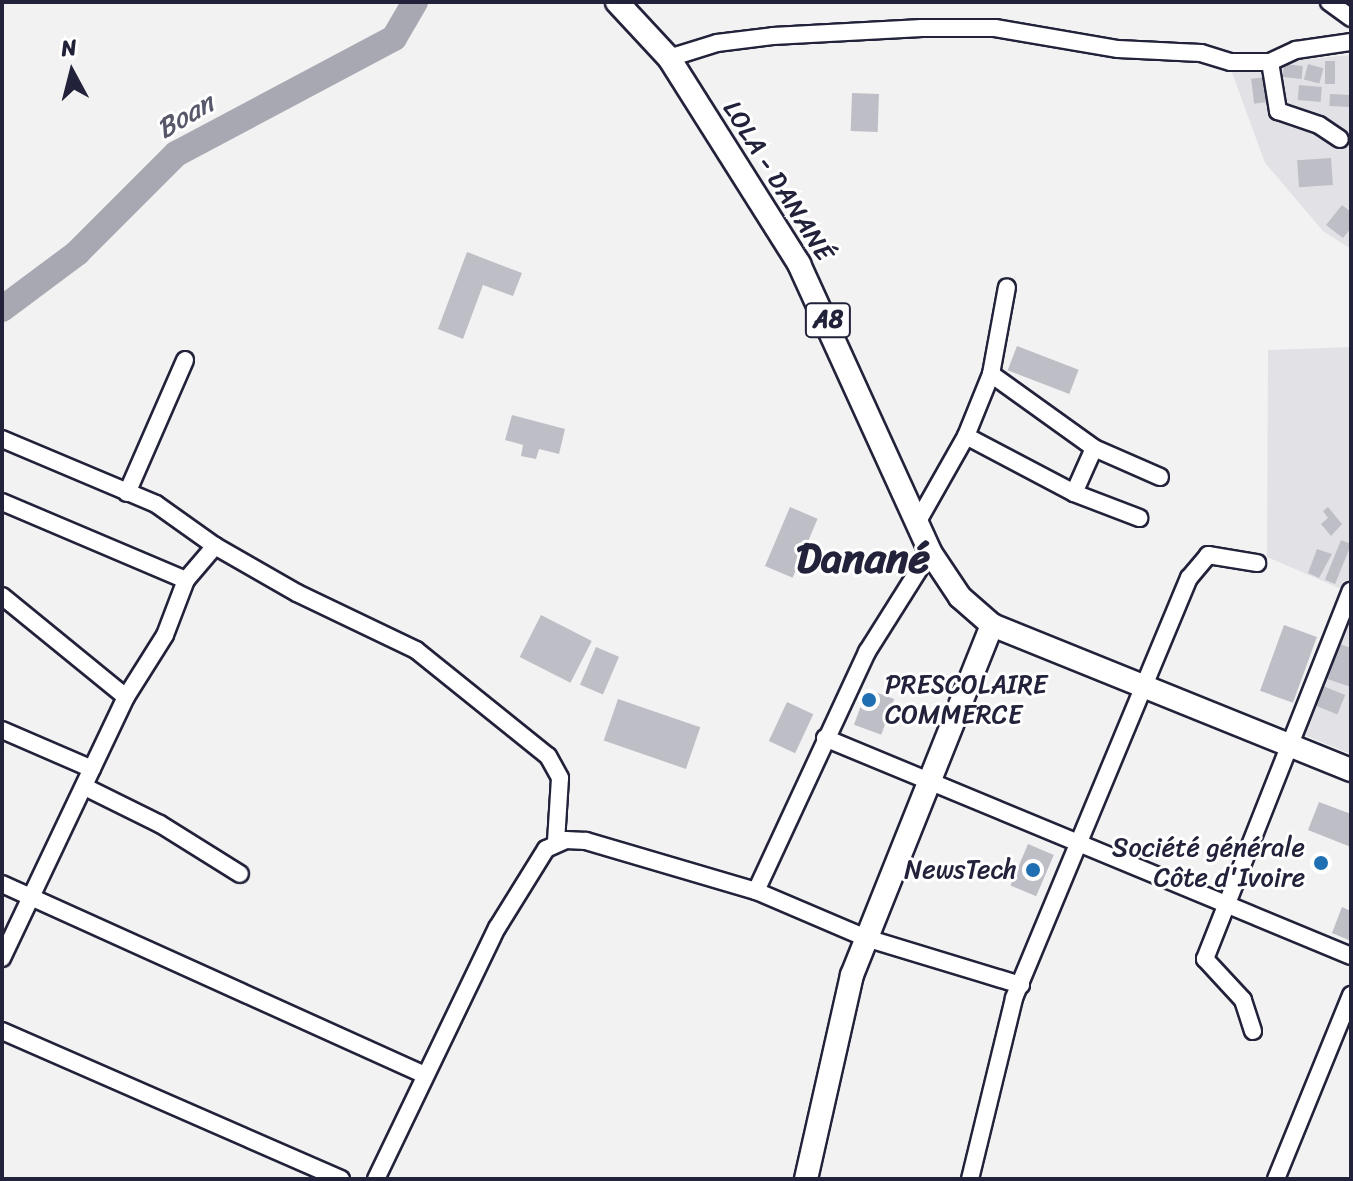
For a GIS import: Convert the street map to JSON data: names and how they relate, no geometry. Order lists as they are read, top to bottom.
{
  "streets": {
    "main road": ["LOLA - DANANÉ", "A8"]
  },
  "crossings": [
    ["LOLA - DANANÉ", "A8"]
  ],
  "districts": ["Danané"],
  "water": ["Boan"],
  "places": ["PRESCOLAIRE COMMERCE", "Société générale Côte d'Ivoire", "NewsTech"],
  "north": "top"
}
